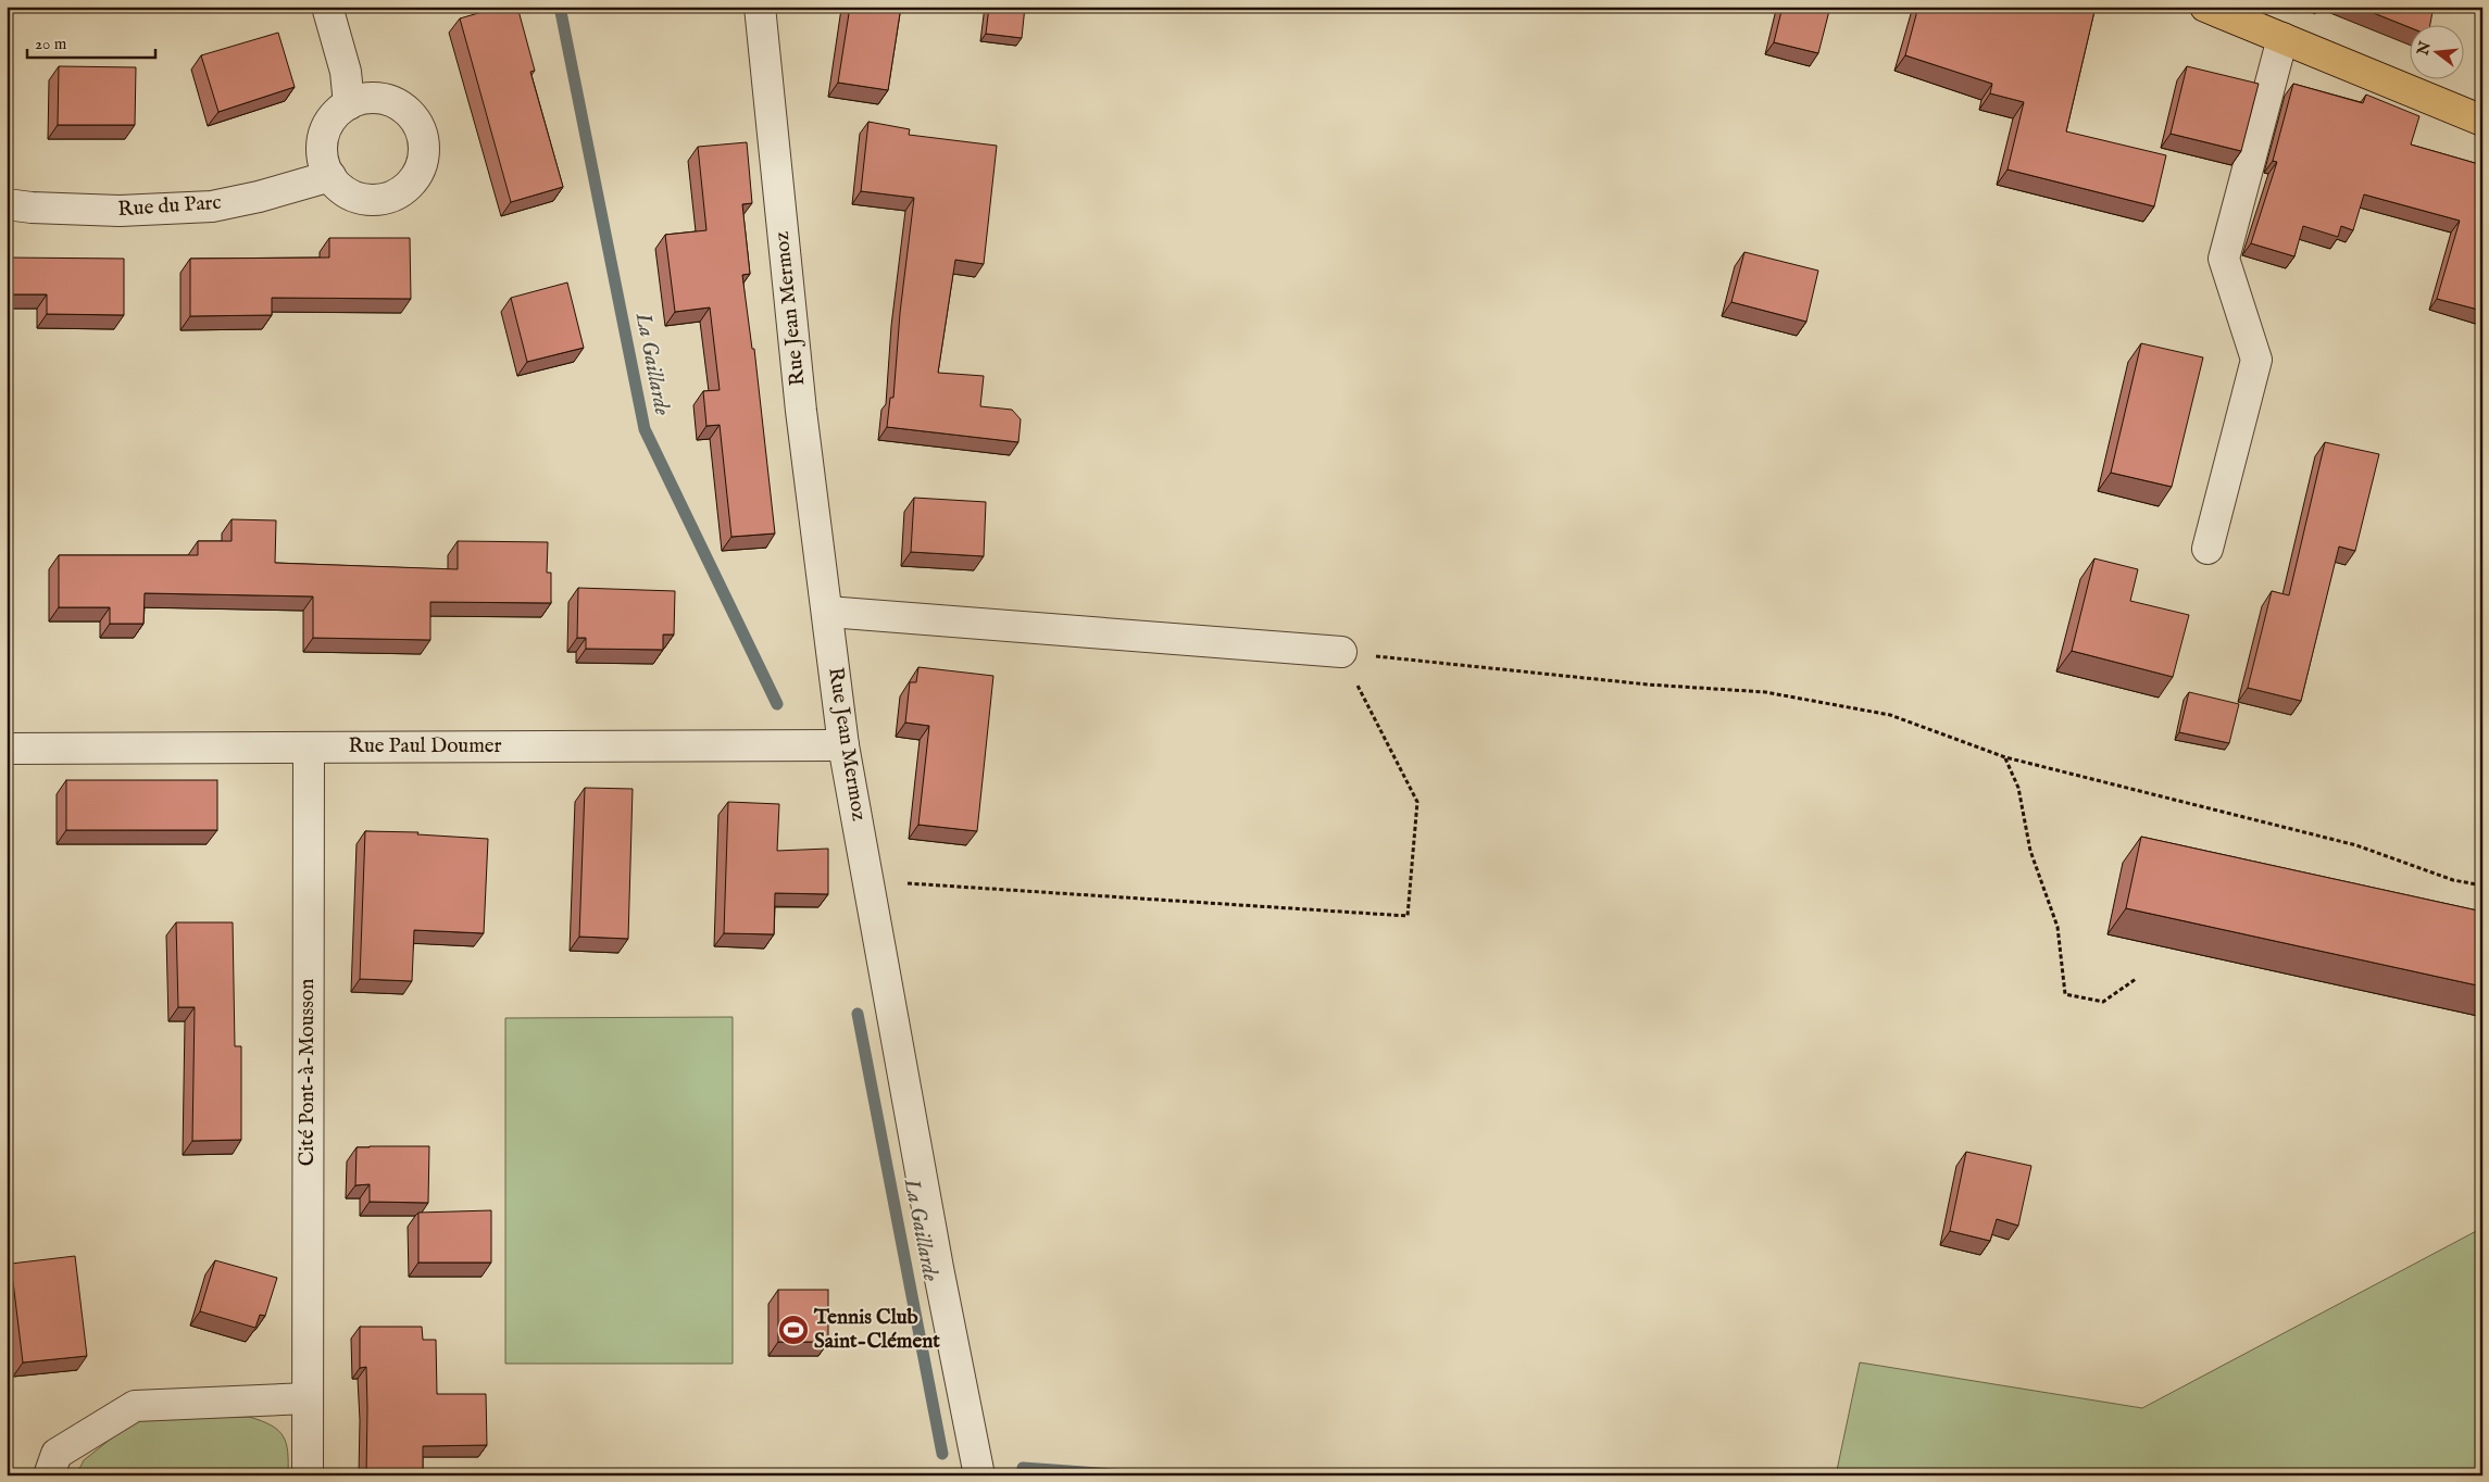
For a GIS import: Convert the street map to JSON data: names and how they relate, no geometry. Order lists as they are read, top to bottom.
{
  "streets": {
    "street": [
      "Rue du Parc",
      "Rue Jean Mermoz",
      "Rue Paul Doumer",
      "Cité Pont-à-Mousson"
    ]
  },
  "crossings": [
    ["Rue Jean Mermoz", "Rue Paul Doumer"],
    ["Rue Paul Doumer", "Cité Pont-à-Mousson"]
  ],
  "water": ["La Gaillarde"],
  "places": {
    "sports": ["Tennis Club Saint-Clément"]
  },
  "scale_bar": "20 m",
  "north": "left"
}
